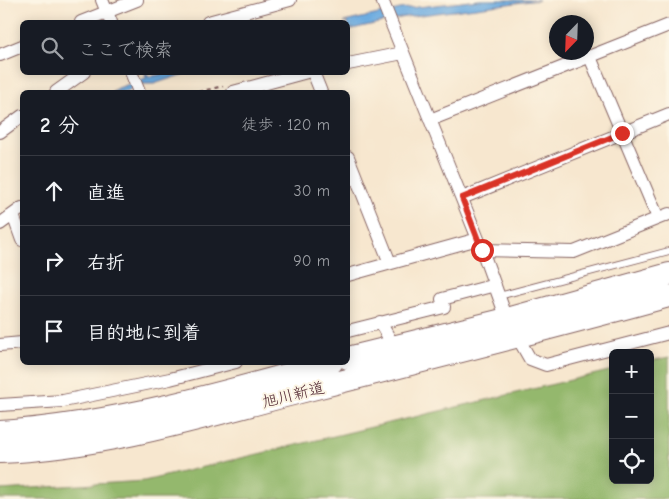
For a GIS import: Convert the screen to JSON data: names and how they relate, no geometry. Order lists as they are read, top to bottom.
{
  "streets": {
    "highway": ["旭川新道"]
  },
  "north": "bottom left",
  "page": {
    "search": "ここで検索",
    "heading": ["2 分", "徒歩 · 120 m"],
    "list": [
      ["直進", "30 m"],
      ["右折", "90 m"],
      "目的地に到着"
    ],
    "map_buttons": ["+", "−"]
  }
}
